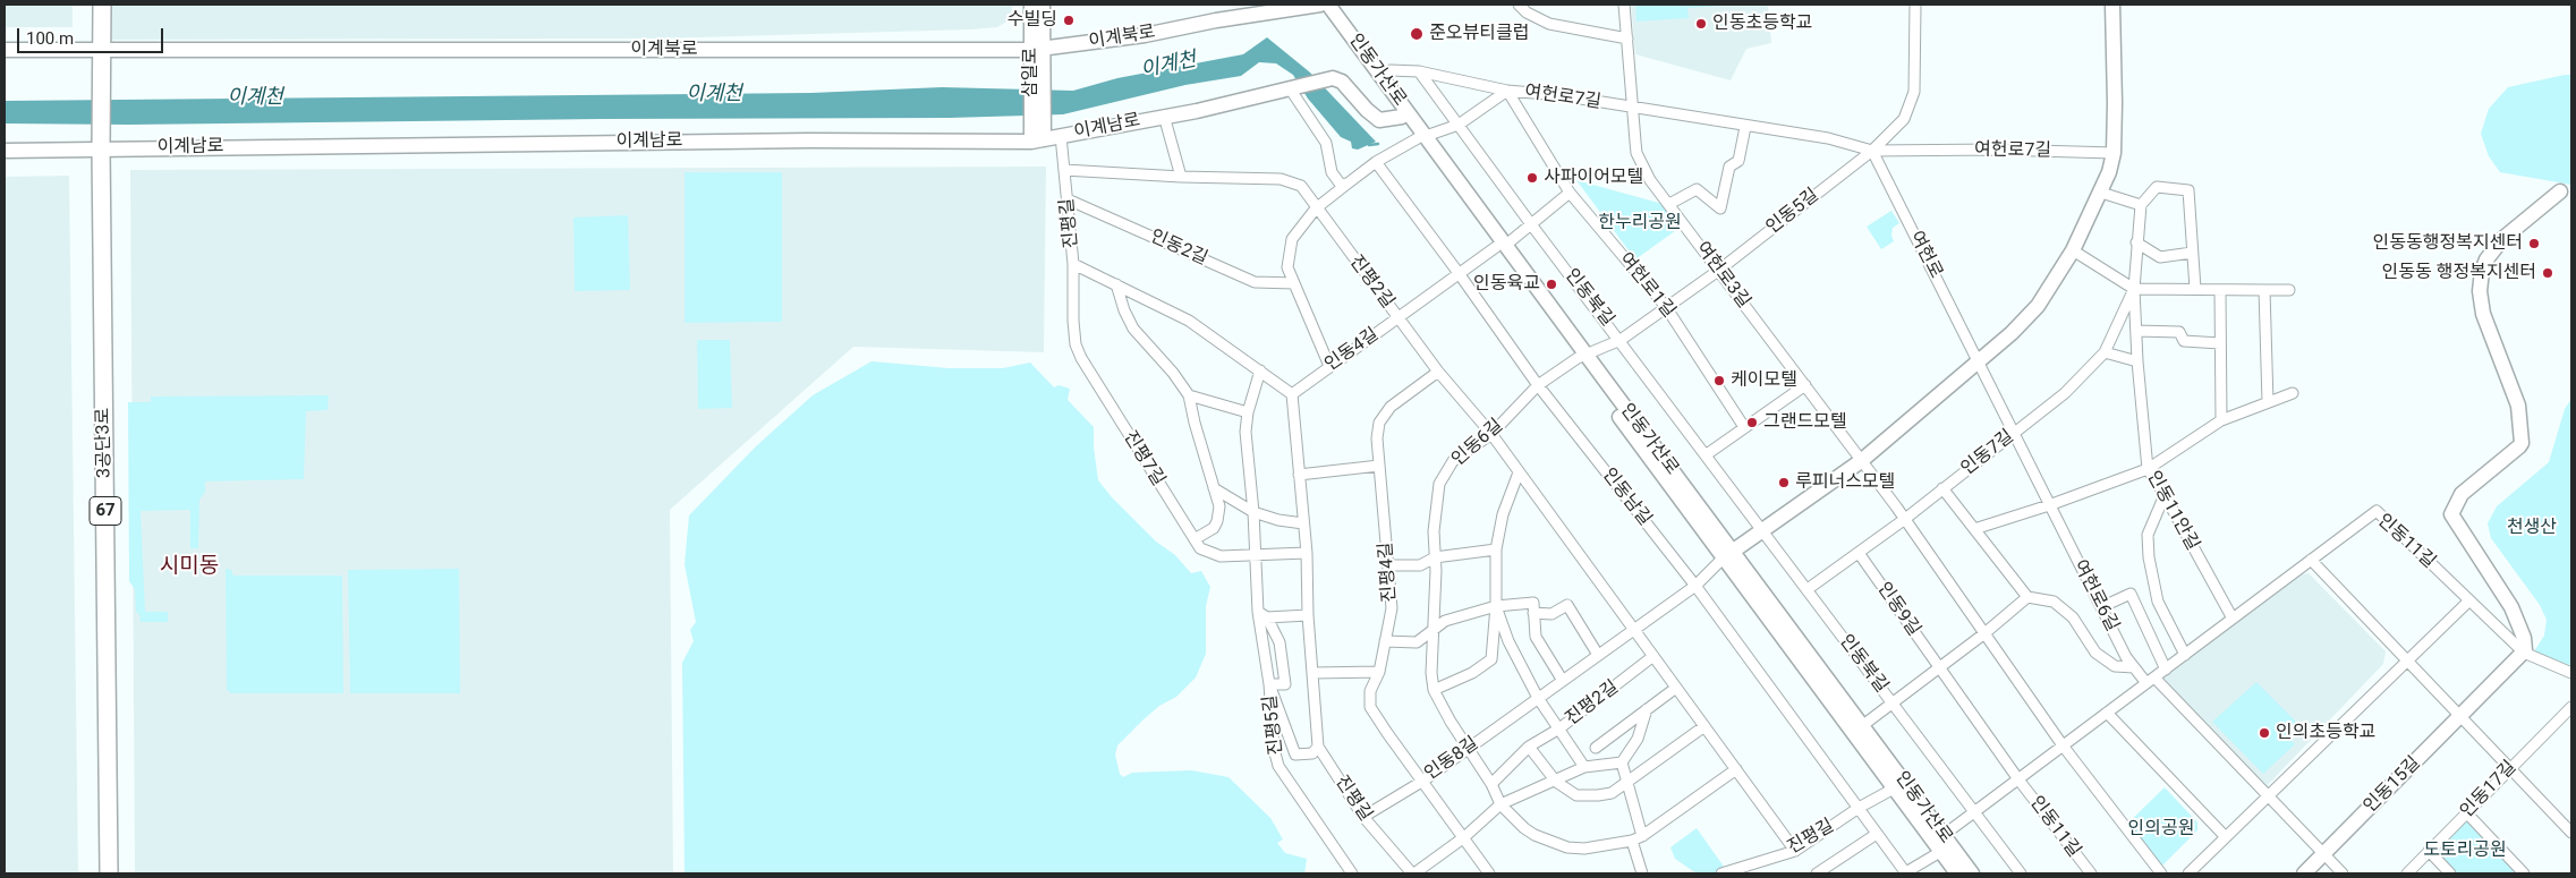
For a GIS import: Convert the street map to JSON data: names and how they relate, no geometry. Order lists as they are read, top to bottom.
{
  "streets": {
    "main road": ["3공단3로", "67"],
    "street": [
      "이계북로",
      "인동가산로",
      "삼일로",
      "여헌로7길",
      "이계남로",
      "인동5길",
      "진평길",
      "인동2길",
      "여헌로",
      "여헌로3길",
      "진평2길",
      "여헌로1길",
      "인동북길",
      "인동4길",
      "인동6길",
      "인동7길",
      "진평7길",
      "인동남길",
      "인동11안길",
      "인동11길",
      "진평4길",
      "여헌로6길",
      "인동9길",
      "진평5길",
      "인동8길",
      "인동15길",
      "인동17길"
    ]
  },
  "crossings": [
    ["이계북로", "인동가산로"],
    ["이계북로", "삼일로"],
    ["이계북로", "67"],
    ["인동가산로", "여헌로7길"],
    ["인동가산로", "이계남로"],
    ["인동가산로", "인동5길"],
    ["인동가산로", "진평길"],
    ["인동가산로", "인동4길"],
    ["인동가산로", "인동6길"],
    ["인동가산로", "인동11길"],
    ["인동가산로", "인동8길"],
    ["삼일로", "이계남로"],
    ["여헌로7길", "인동5길"],
    ["여헌로7길", "여헌로"],
    ["여헌로7길", "여헌로3길"],
    ["여헌로7길", "여헌로1길"],
    ["여헌로7길", "인동북길"],
    ["이계남로", "진평길"],
    ["이계남로", "3공단3로"],
    ["이계남로", "67"],
    ["인동5길", "여헌로"],
    ["인동5길", "여헌로3길"],
    ["인동5길", "여헌로1길"],
    ["인동5길", "인동북길"],
    ["인동5길", "인동6길"],
    ["진평길", "인동2길"],
    ["진평길", "진평2길"],
    ["진평길", "인동4길"],
    ["진평길", "진평7길"],
    ["진평길", "인동남길"],
    ["진평길", "진평4길"],
    ["진평길", "인동8길"],
    ["여헌로", "여헌로6길"],
    ["진평2길", "인동4길"],
    ["진평2길", "인동6길"],
    ["진평2길", "진평4길"],
    ["진평2길", "인동8길"],
    ["인동북길", "인동4길"],
    ["인동북길", "인동7길"],
    ["인동북길", "인동11길"],
    ["인동4길", "인동남길"],
    ["3공단3로", "67"],
    ["인동6길", "인동남길"],
    ["인동6길", "인동8길"],
    ["인동7길", "인동11안길"],
    ["인동7길", "여헌로6길"],
    ["인동7길", "인동9길"],
    ["진평7길", "진평5길"],
    ["인동남길", "인동8길"],
    ["인동11안길", "인동11길"],
    ["인동11길", "여헌로6길"],
    ["인동11길", "인동9길"],
    ["진평4길", "인동8길"]
  ],
  "districts": ["시미동"],
  "water": ["이계천"],
  "parks": [
    "한누리공원",
    "천생산",
    "인의공원",
    "도토리공원"
  ],
  "places": [
    "수빌딩",
    "인동초등학교",
    "준오뷰티클럽",
    "사파이어모텔",
    "인동동행정복지센터",
    "인동동 행정복지센터",
    "인동육교",
    "케이모텔",
    "그랜드모텔",
    "루피너스모텔",
    "인의초등학교"
  ],
  "scale_bar": "100 m"
}
